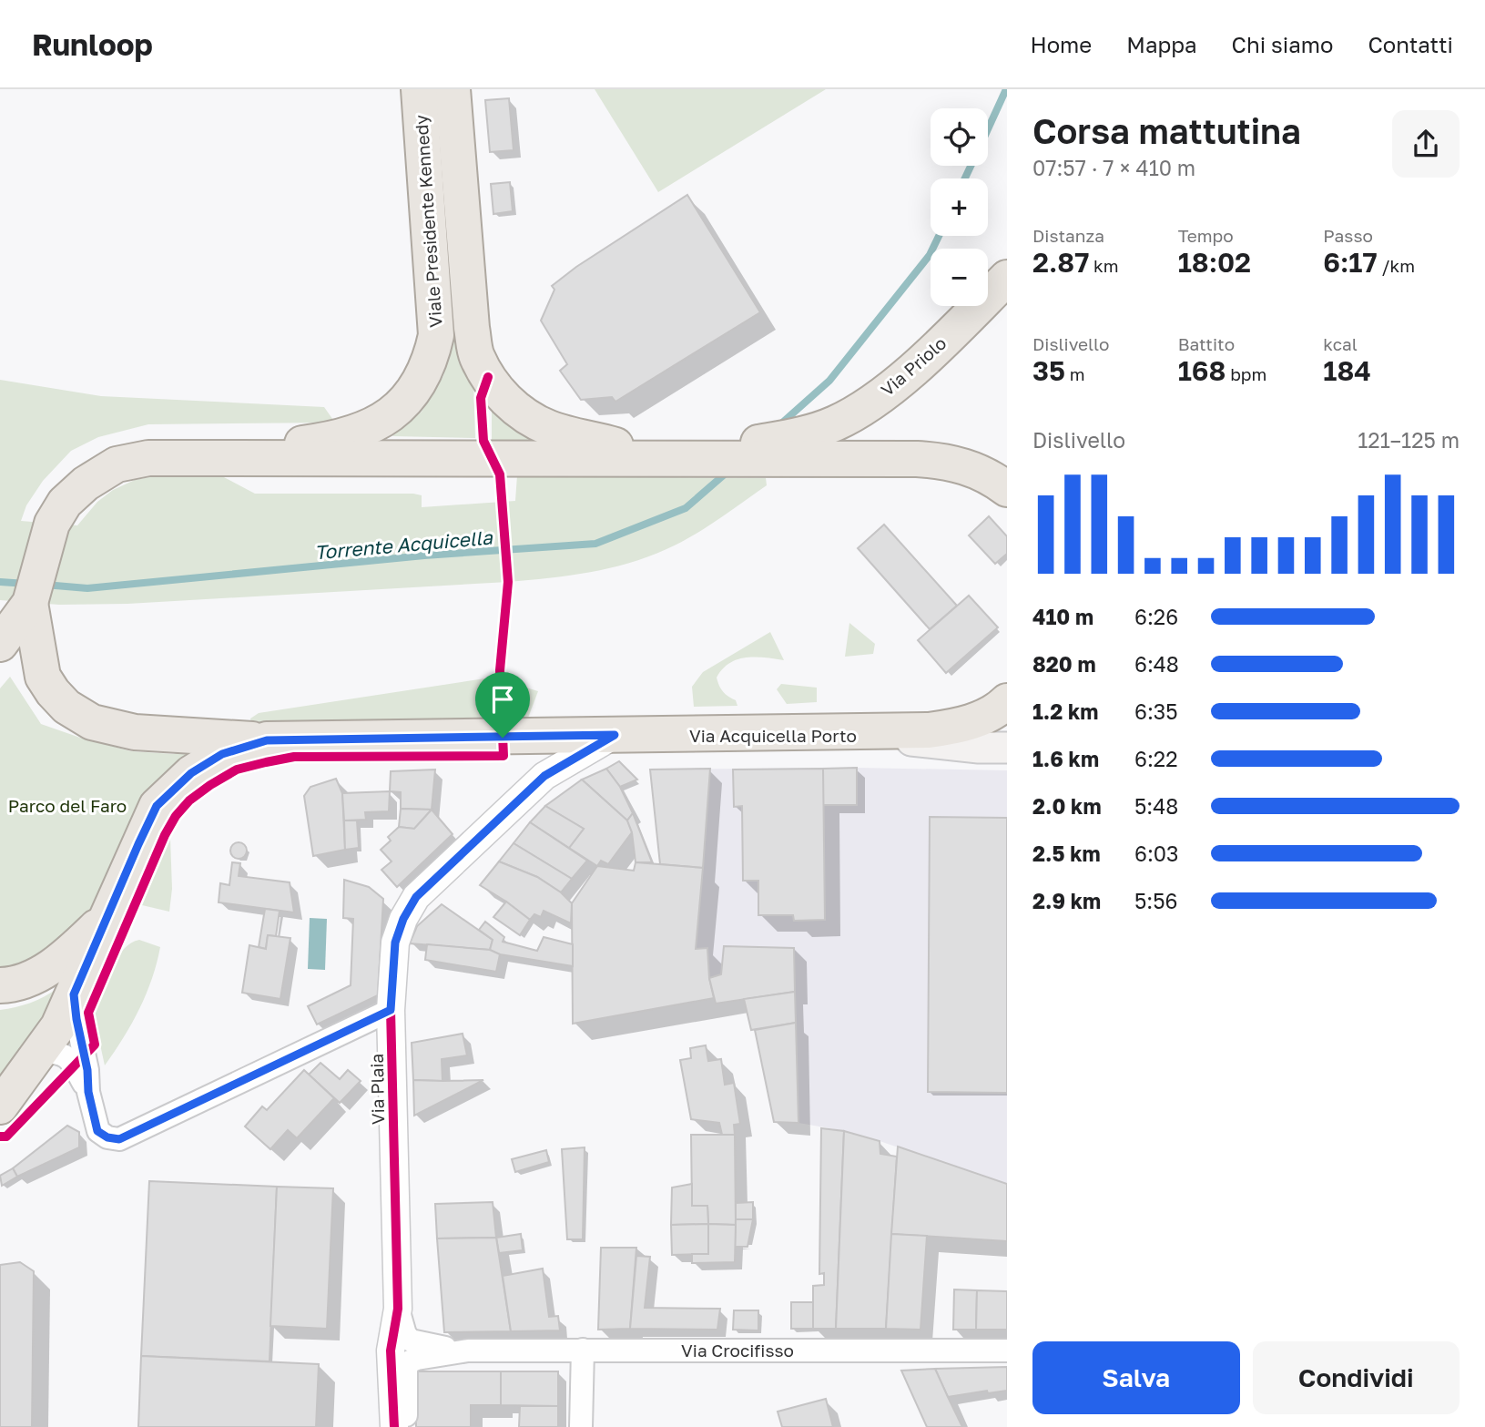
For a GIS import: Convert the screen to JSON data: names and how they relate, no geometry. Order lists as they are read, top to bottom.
{
  "streets": {
    "main road": ["Viale Presidente Kennedy", "Via Priolo", "Via Acquicella Porto"],
    "street": ["Via Plaia", "Via Crocifisso"]
  },
  "crossings": [
    ["Via Acquicella Porto", "Via Plaia"]
  ],
  "water": ["Torrente Acquicella"],
  "parks": ["Parco del Faro"],
  "page": {
    "header": "Runloop",
    "nav": [
      "Home",
      "Mappa",
      "Chi siamo",
      "Contatti"
    ],
    "heading": ["Corsa mattutina", "07:57 · 7 × 410 m"],
    "map_buttons": ["+", "−"],
    "stats": [
      ["Distanza", "2.87 km"],
      ["Tempo", "18:02"],
      ["Passo", "6:17 /km"],
      ["Dislivello", "35 m"],
      ["Battito", "168 bpm"],
      ["kcal", "184"]
    ],
    "chart": ["Dislivello", "121–125 m"],
    "list": [
      {
        "name": "410 m",
        "note": "6:26"
      },
      {
        "name": "820 m",
        "note": "6:48"
      },
      {
        "name": "1.2 km",
        "note": "6:35"
      },
      {
        "name": "1.6 km",
        "note": "6:22"
      },
      {
        "name": "2.0 km",
        "note": "5:48"
      },
      {
        "name": "2.5 km",
        "note": "6:03"
      },
      {
        "name": "2.9 km",
        "note": "5:56"
      }
    ],
    "buttons": ["Salva", "Condividi"]
  }
}
